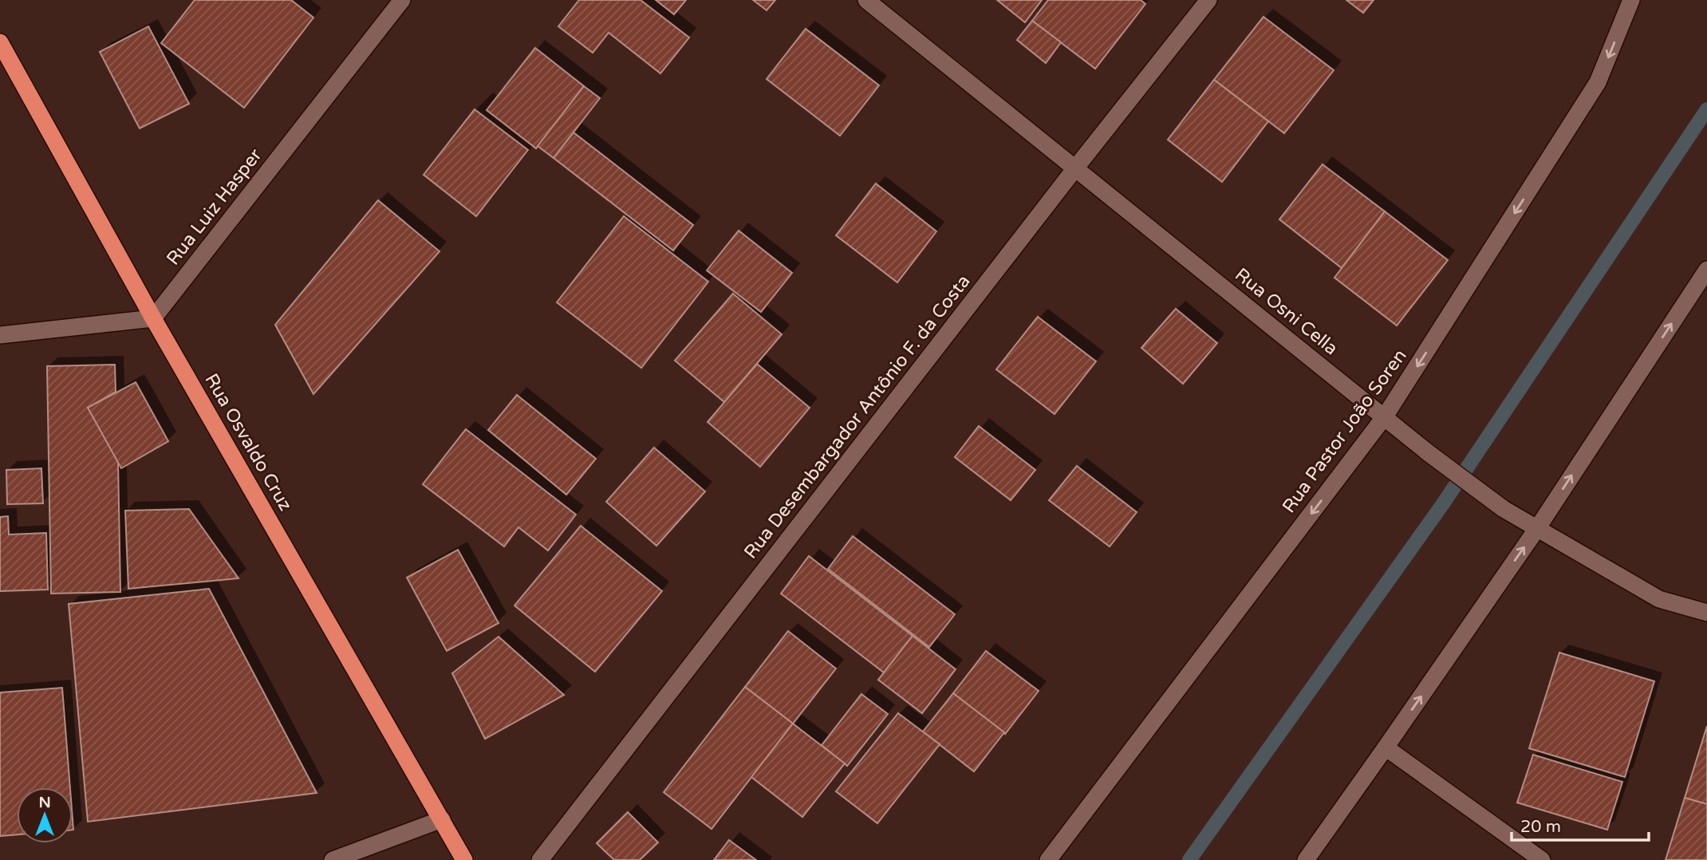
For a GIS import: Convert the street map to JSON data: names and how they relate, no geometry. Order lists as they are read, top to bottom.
{
  "streets": {
    "highway": ["Rua Osvaldo Cruz"],
    "street": [
      "Rua Luiz Hasper",
      "Rua Osni Cella",
      "Rua Desembargador Antônio F. da Costa",
      "Rua Pastor João Soren"
    ]
  },
  "crossings": [
    ["Rua Luiz Hasper", "Rua Osvaldo Cruz"],
    ["Rua Osni Cella", "Rua Desembargador Antônio F. da Costa"],
    ["Rua Osni Cella", "Rua Pastor João Soren"]
  ],
  "one_way": ["Rua Pastor João Soren"],
  "scale_bar": "20 m",
  "north": "top"
}
